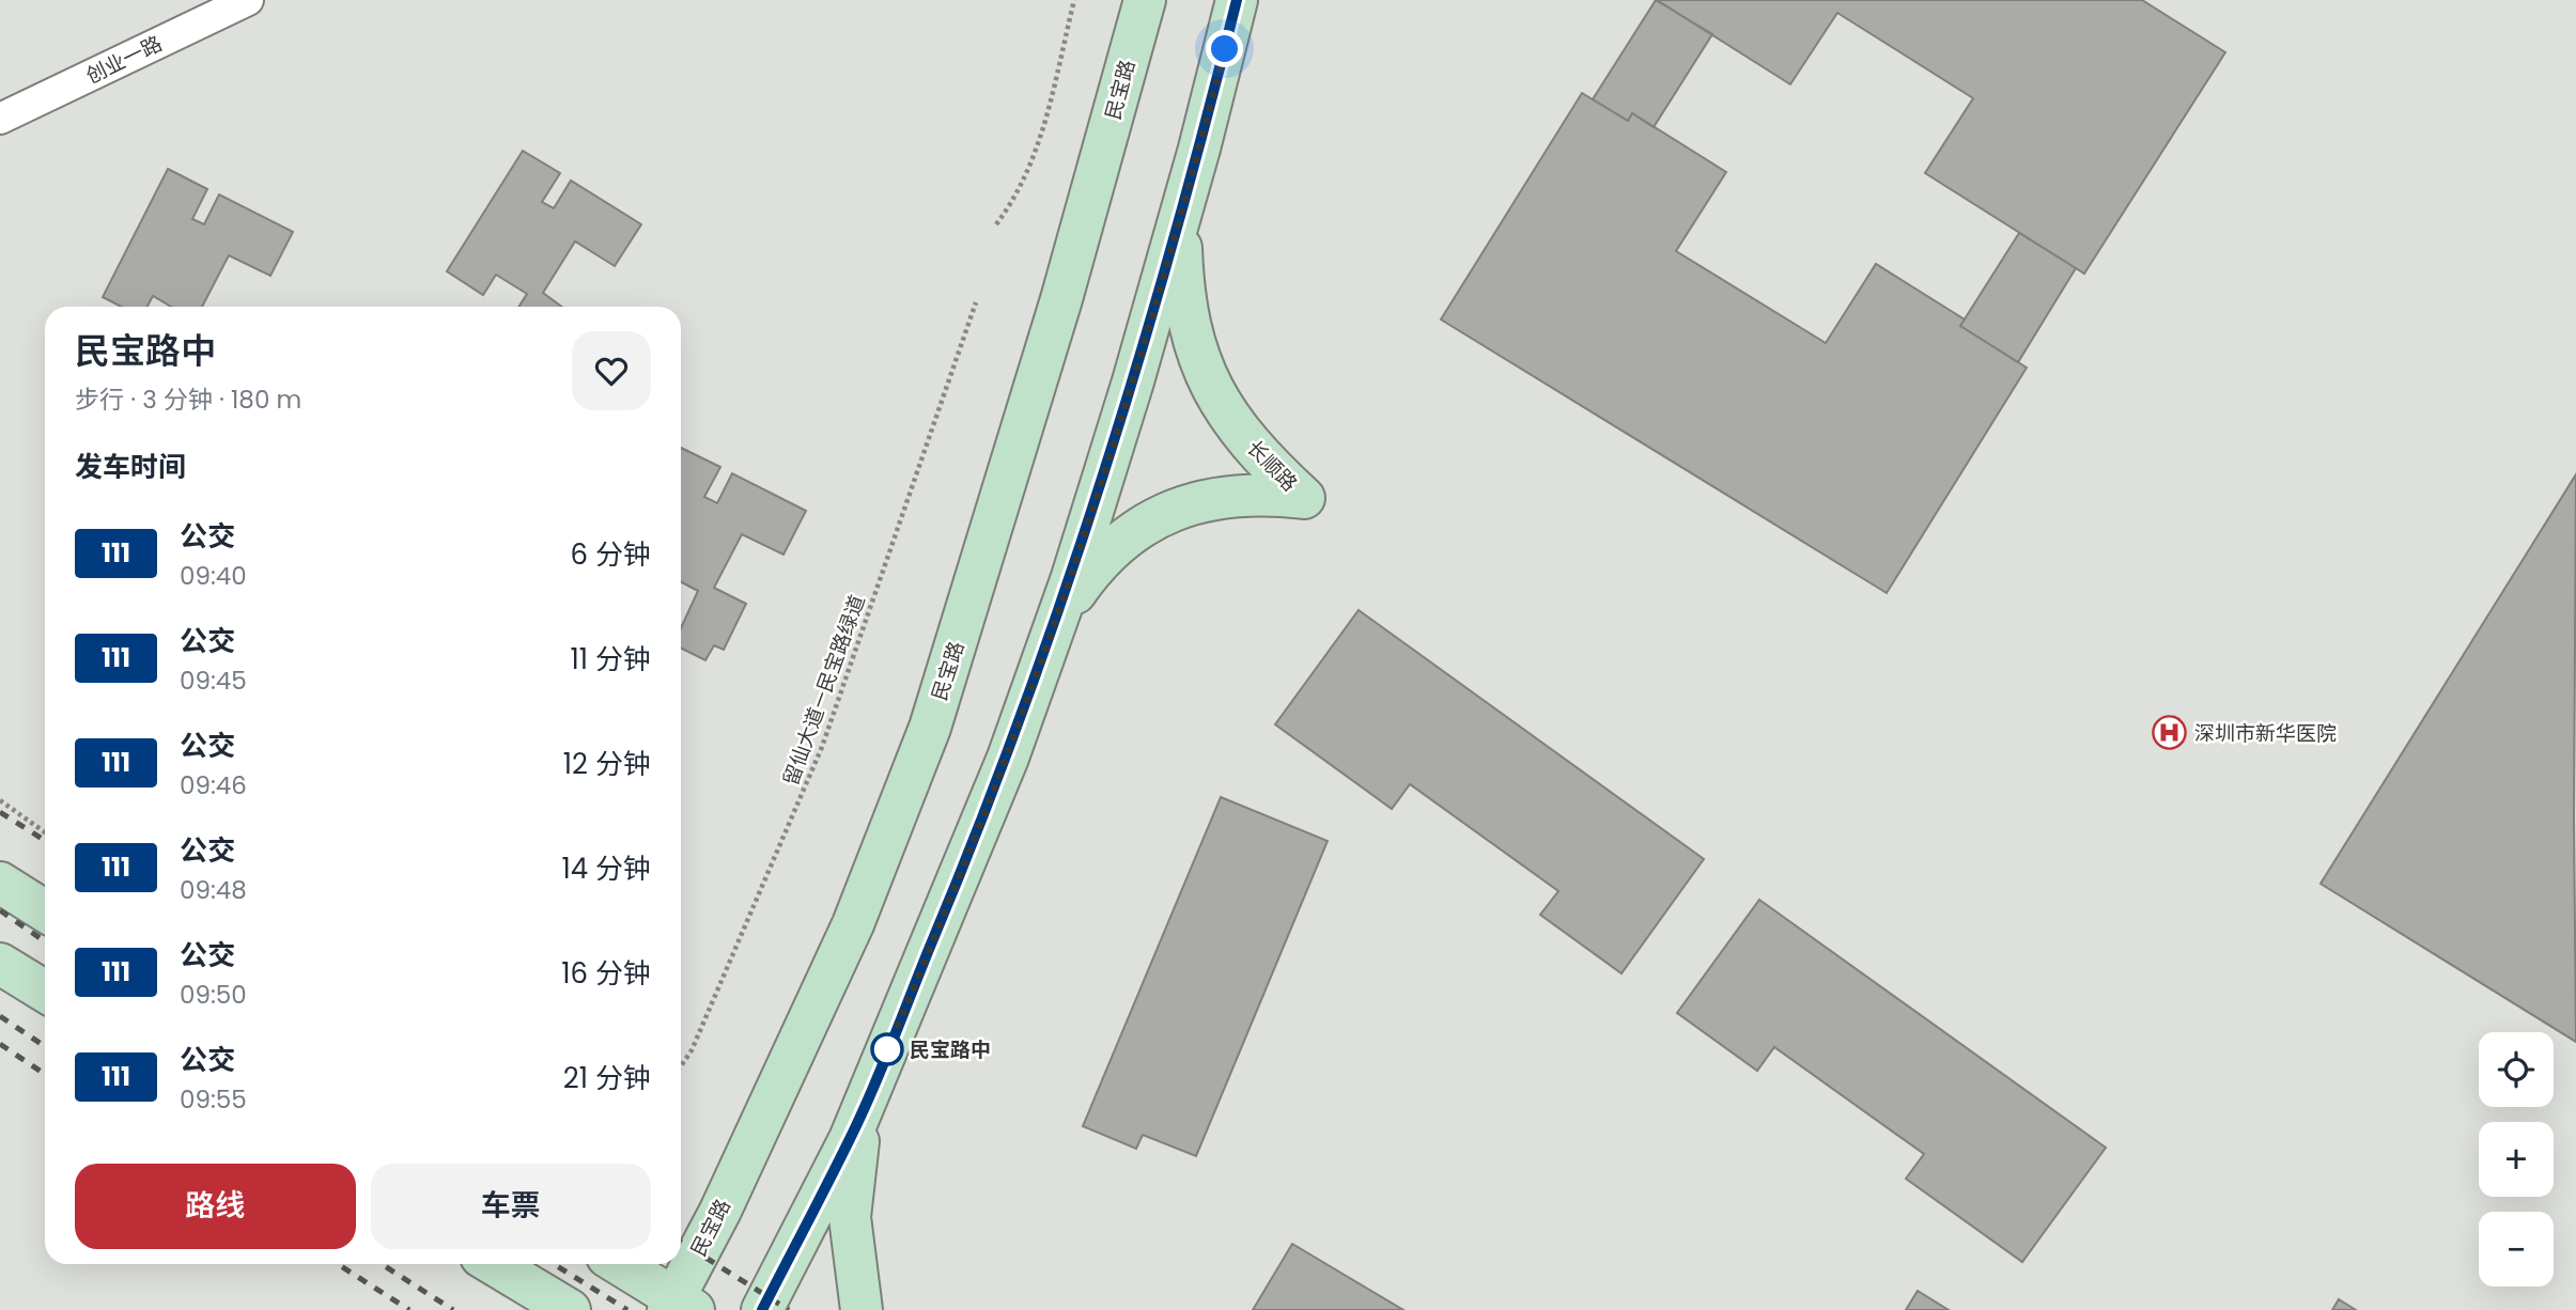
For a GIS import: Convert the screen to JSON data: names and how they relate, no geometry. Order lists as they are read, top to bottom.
{
  "streets": {
    "main road": ["民宝路", "长顺路"],
    "street": ["创业一路"],
    "path": ["留仙大道—民宝路绿道"]
  },
  "places": {
    "hospital": ["深圳市新华医院"],
    "other": ["民宝路中"]
  },
  "lines": ["bus line 111"],
  "page": {
    "heading": [
      ["民宝路中", "步行 · 3 分钟 · 180 m"],
      "发车时间"
    ],
    "list": [
      {
        "mark": "111",
        "name": "公交",
        "note": "09:40",
        "value": "6 分钟"
      },
      {
        "mark": "111",
        "name": "公交",
        "note": "09:45",
        "value": "11 分钟"
      },
      {
        "mark": "111",
        "name": "公交",
        "note": "09:46",
        "value": "12 分钟"
      },
      {
        "mark": "111",
        "name": "公交",
        "note": "09:48",
        "value": "14 分钟"
      },
      {
        "mark": "111",
        "name": "公交",
        "note": "09:50",
        "value": "16 分钟"
      },
      {
        "mark": "111",
        "name": "公交",
        "note": "09:55",
        "value": "21 分钟"
      }
    ],
    "map_buttons": ["+", "−"],
    "buttons": ["路线", "车票"]
  }
}
